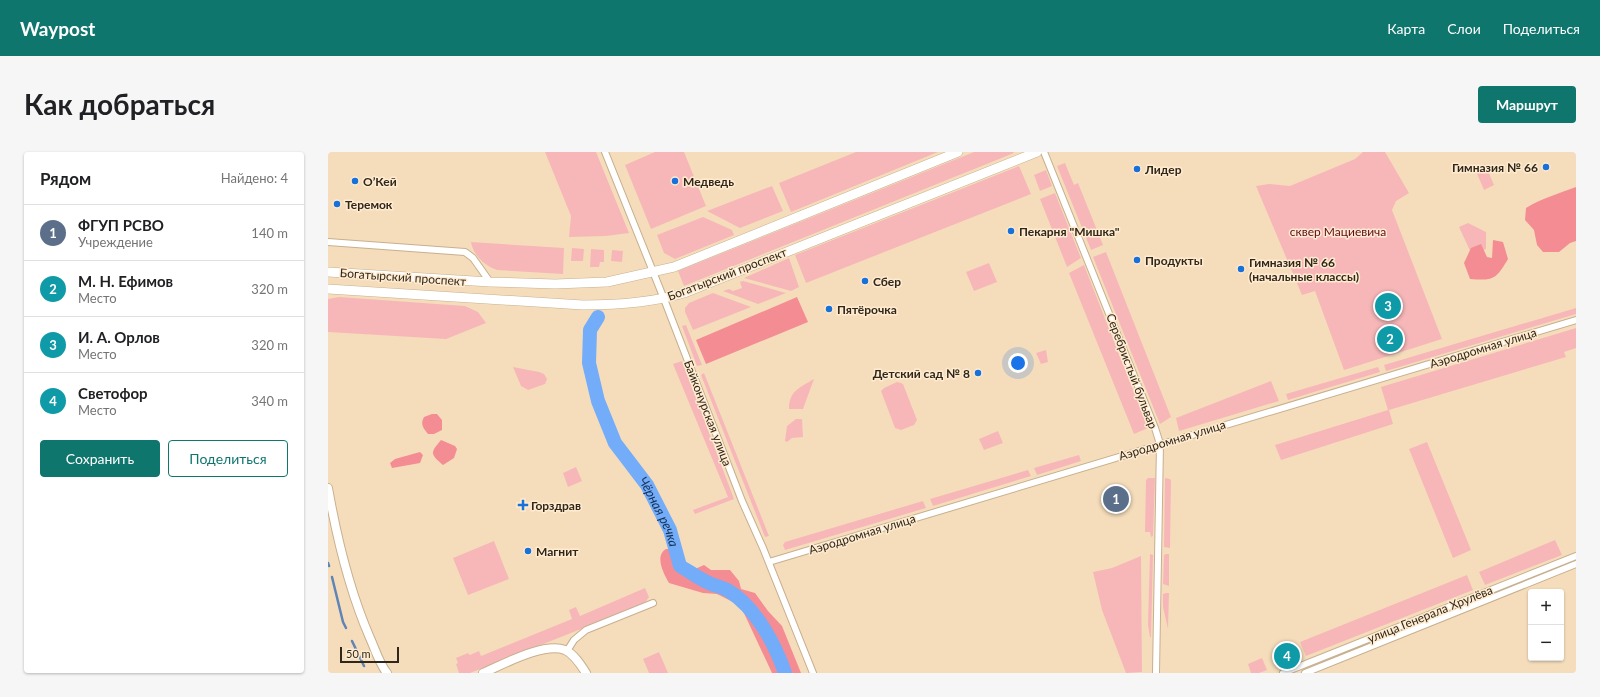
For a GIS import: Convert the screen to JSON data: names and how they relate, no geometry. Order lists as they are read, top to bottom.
{
  "streets": {
    "main road": ["Богатырский проспект"],
    "street": [
      "Аэродромная улица",
      "Серебристый бульвар",
      "Байконурская улица",
      "улица Генерала Хрулёва"
    ]
  },
  "crossings": [
    ["Богатырский проспект", "Байконурская улица"],
    ["Аэродромная улица", "Серебристый бульвар"],
    ["Аэродромная улица", "Байконурская улица"]
  ],
  "water": ["Чёрная речка"],
  "parks": ["сквер Мациевича"],
  "places": {
    "other": [
      "Гимназия № 66",
      "Лидер",
      "О’Кей",
      "Медведь",
      "Теремок",
      "Пекарня \"Мишка\"",
      "Продукты",
      "Гимназия № 66 (начальные классы)",
      "Сбер",
      "Пятёрочка",
      "Детский сад № 8",
      "Магнит"
    ],
    "health": ["Горздрав"]
  },
  "scale_bar": "50 m",
  "page": {
    "header": "Waypost",
    "nav": ["Карта", "Слои", "Поделиться"],
    "buttons": [
      "Маршрут",
      ["Сохранить", "Поделиться"]
    ],
    "title": "Как добраться",
    "heading": ["Рядом", "Найдено: 4"],
    "list": [
      {
        "mark": "1",
        "name": "ФГУП РСВО",
        "note": "Учреждение",
        "value": "140 m"
      },
      {
        "mark": "2",
        "name": "М. Н. Ефимов",
        "note": "Место",
        "value": "320 m"
      },
      {
        "mark": "3",
        "name": "И. А. Орлов",
        "note": "Место",
        "value": "320 m"
      },
      {
        "mark": "4",
        "name": "Светофор",
        "note": "Место",
        "value": "340 m"
      }
    ],
    "pins": [
      "3",
      "2",
      "1",
      "4"
    ],
    "map_buttons": ["+", "−"],
    "scale": "50 m"
  }
}
